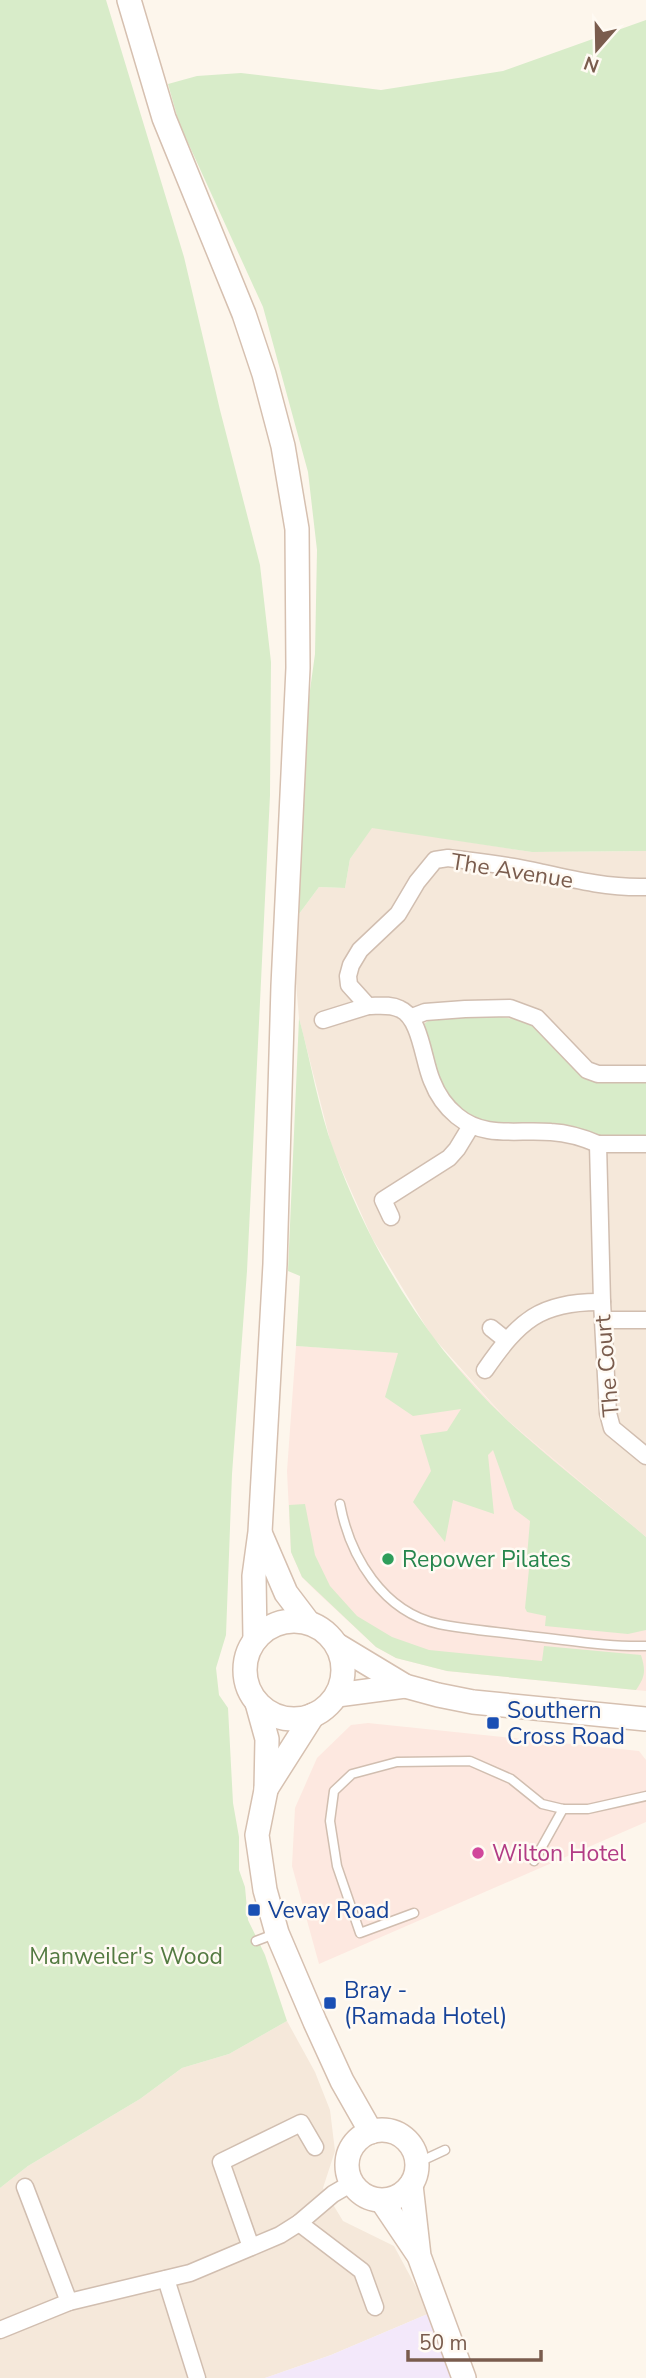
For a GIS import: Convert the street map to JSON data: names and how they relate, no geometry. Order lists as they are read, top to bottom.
{
  "streets": {
    "street": ["The Avenue", "The Court"]
  },
  "parks": ["Manweiler's Wood"],
  "places": {
    "other": ["Repower Pilates", "Wilton Hotel"],
    "transit": ["Southern Cross Road", "Vevay Road", "Bray - (Ramada Hotel)"]
  },
  "scale_bar": "50 m",
  "north": "bottom"
}
